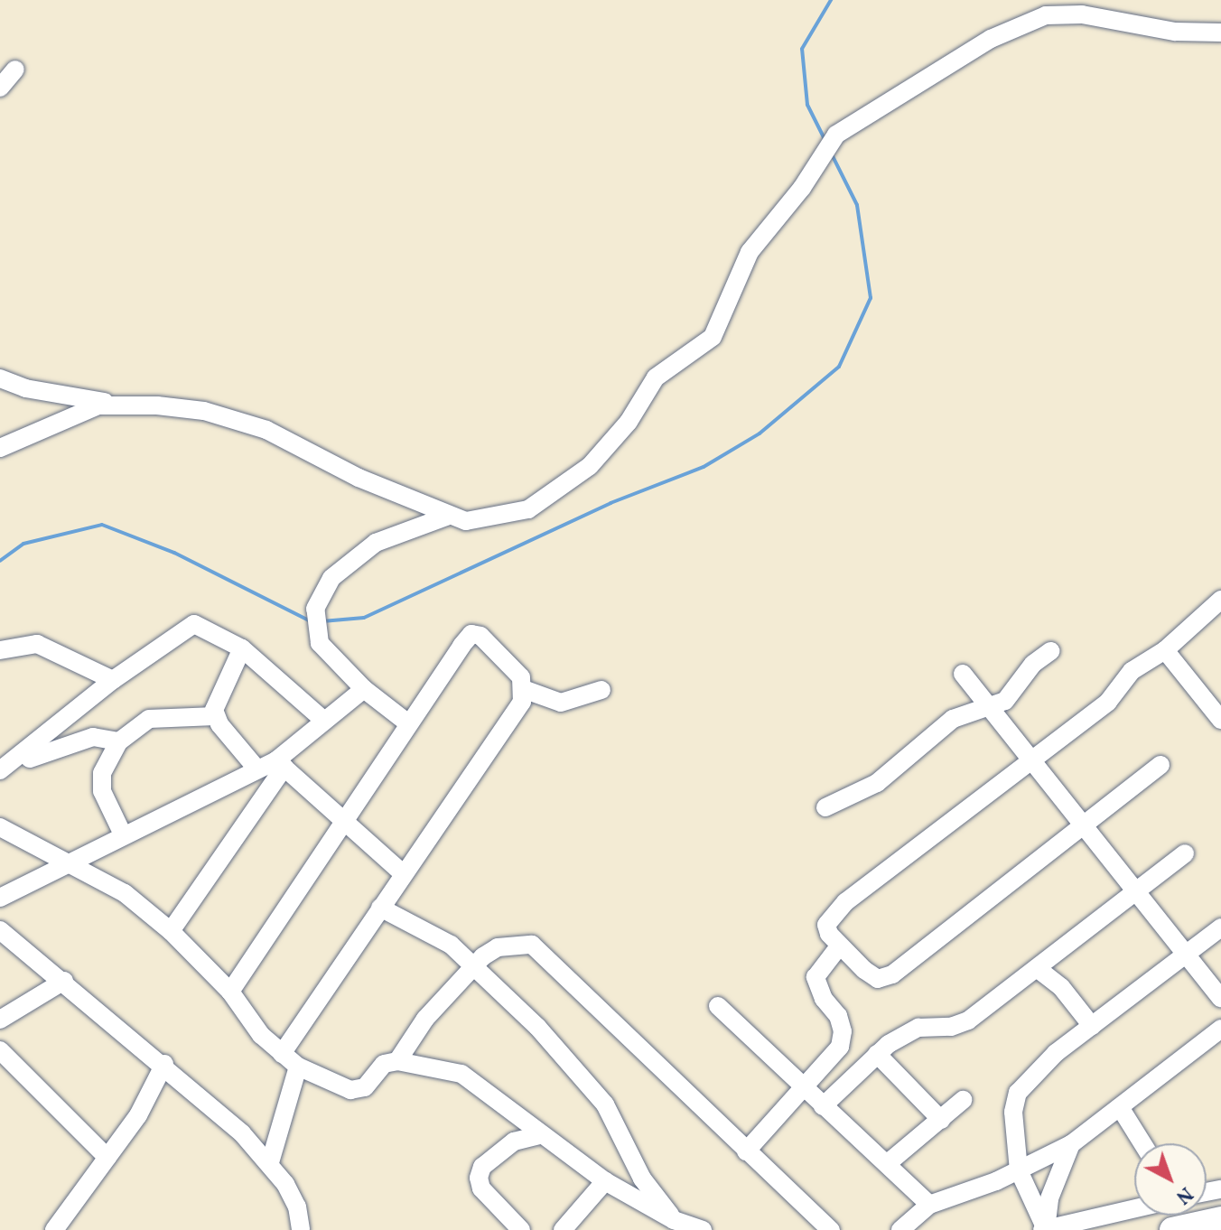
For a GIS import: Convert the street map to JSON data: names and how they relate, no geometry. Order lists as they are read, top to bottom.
{
  "north": "bottom right"
}
